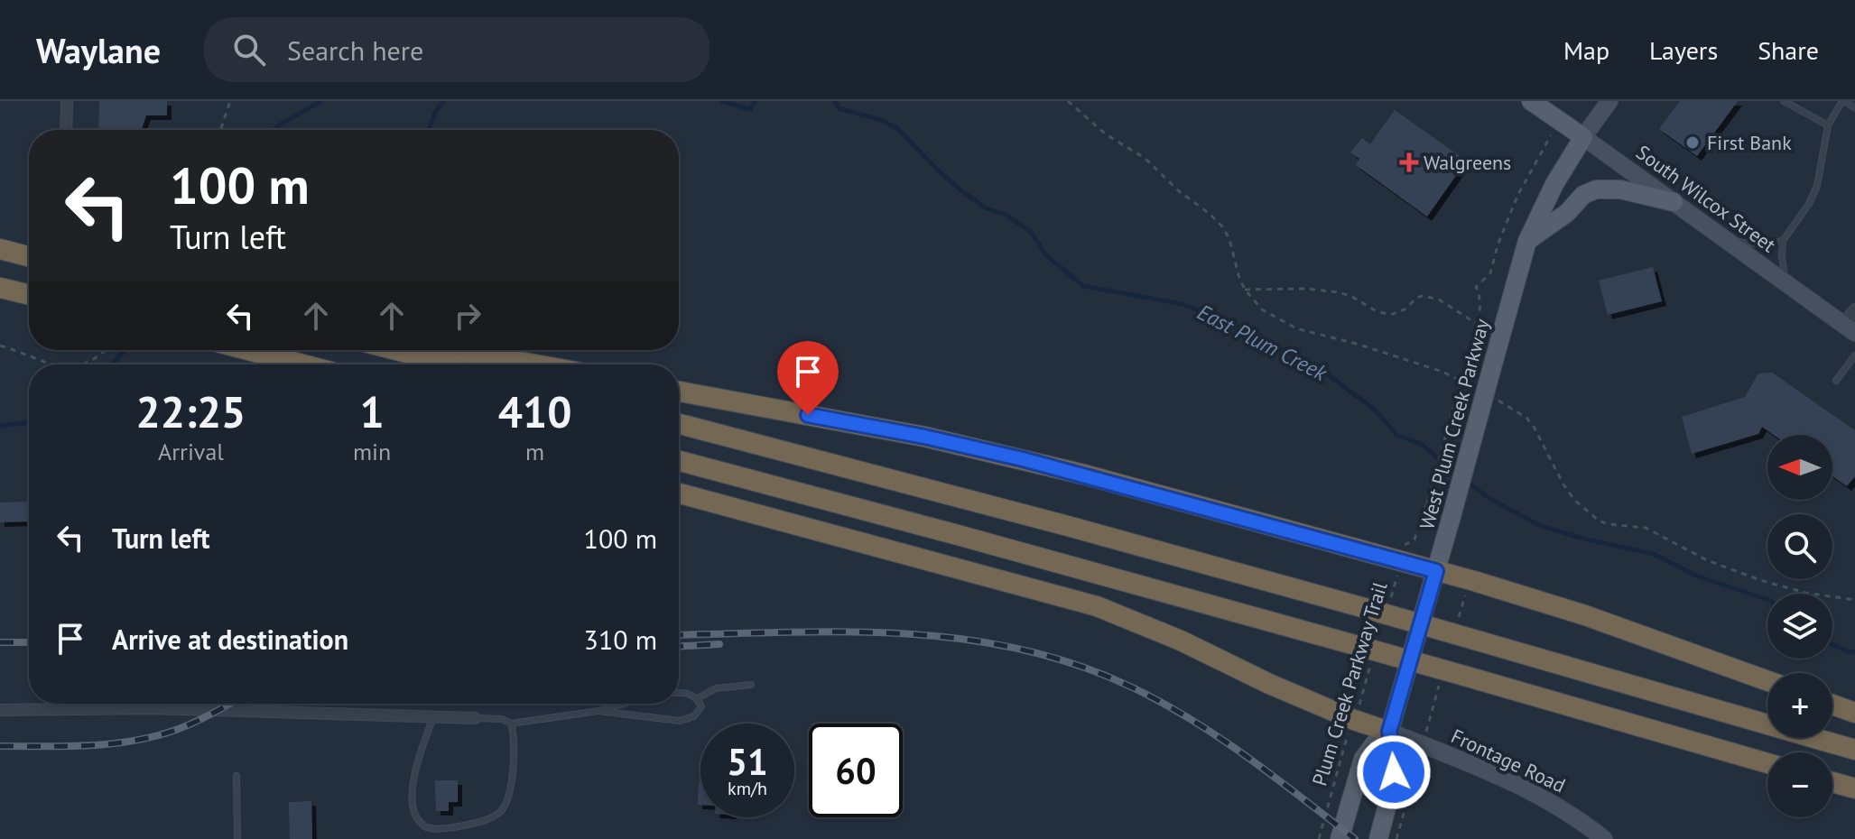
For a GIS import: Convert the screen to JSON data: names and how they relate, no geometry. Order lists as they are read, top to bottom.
{
  "streets": {
    "main road": ["South Wilcox Street", "West Plum Creek Parkway", "Frontage Road"],
    "path": ["Plum Creek Parkway Trail"]
  },
  "crossings": [
    ["South Wilcox Street", "West Plum Creek Parkway"],
    ["West Plum Creek Parkway", "Frontage Road"]
  ],
  "water": ["East Plum Creek"],
  "places": {
    "other": ["First Bank"],
    "health": ["Walgreens"]
  },
  "north": "left",
  "page": {
    "header": "Waylane",
    "search": "Search here",
    "nav": ["Map", "Layers", "Share"],
    "turn": ["100 m", "Turn left"],
    "eta": [
      "22:25",
      "Arrival",
      "1",
      "min",
      "410",
      "m"
    ],
    "map_buttons": ["+", "−"],
    "list": [
      {
        "name": "Turn left",
        "value": "100 m"
      },
      {
        "name": "Arrive at destination",
        "value": "310 m"
      }
    ],
    "speed": "51 km/h",
    "limit": "60"
  }
}
